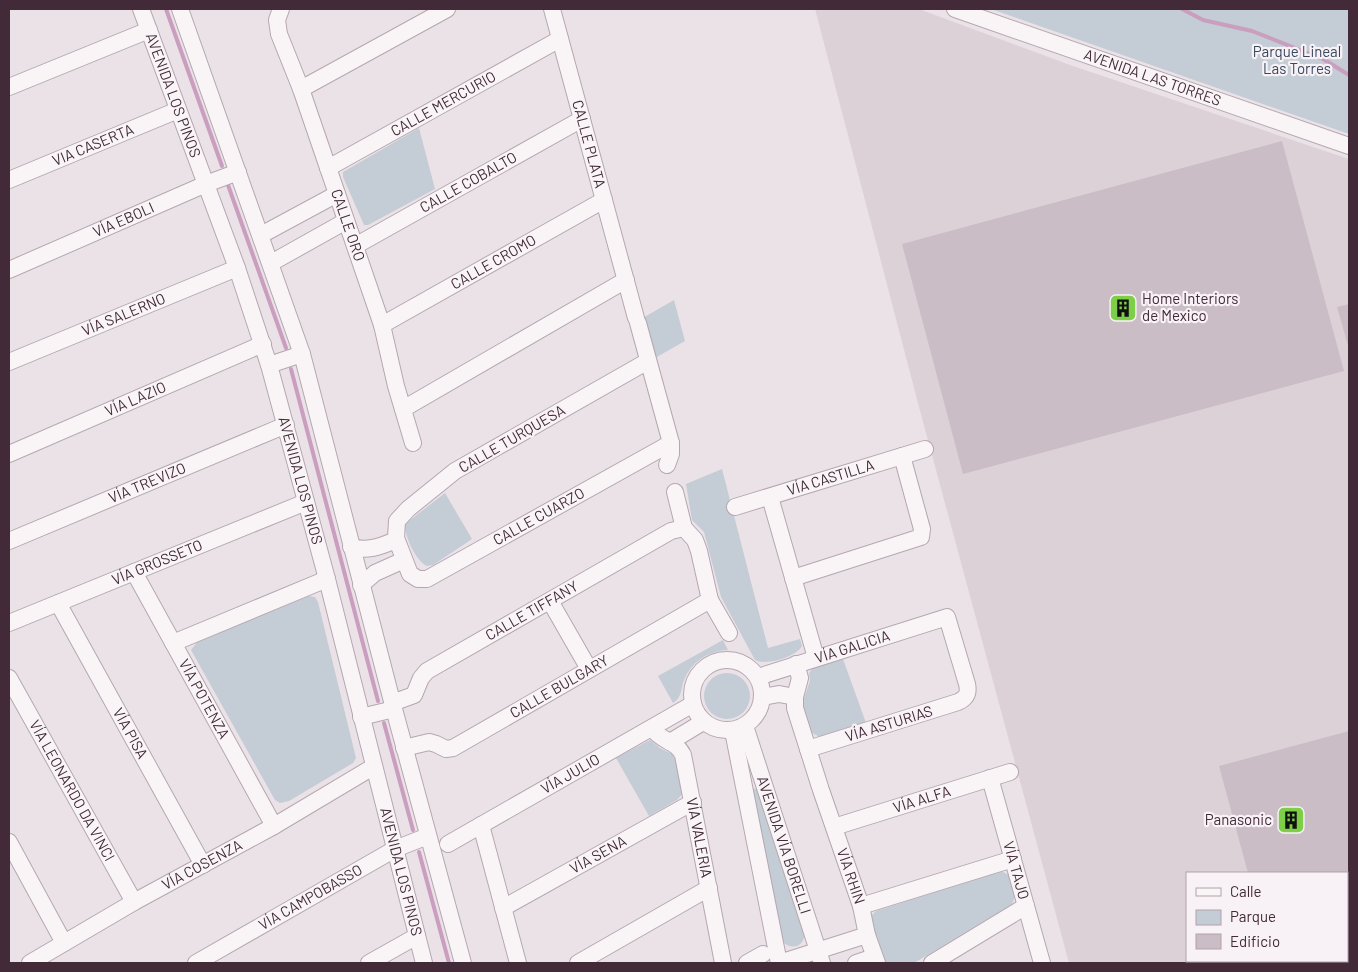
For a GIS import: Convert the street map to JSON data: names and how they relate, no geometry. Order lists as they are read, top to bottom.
{
  "streets": {
    "street": [
      "AVENIDA LAS TORRES",
      "AVENIDA LOS PINOS",
      "CALLE MERCURIO",
      "CALLE PLATA",
      "VIA CASERTA",
      "CALLE COBALTO",
      "VÍA EBOLI",
      "CALLE ORO",
      "CALLE CROMO",
      "VÍA SALERNO",
      "VÍA LAZIO",
      "CALLE TURQUESA",
      "VÍA CASTILLA",
      "VÍA TREVIZO",
      "CALLE CUARZO",
      "VÍA GROSSETO",
      "CALLE TIFFANY",
      "VÍA GALICIA",
      "CALLE BULGARY",
      "VÍA POTENZA",
      "VÍA ASTURIAS",
      "VÍA PISA",
      "VÍA JULIO",
      "VÍA LEONARDO DA VINCI",
      "VÍA ALFA",
      "VÍA VALERIA",
      "AVENIDA VÍA BORELLI",
      "VÍA SENA",
      "VÍA COSENZA",
      "VÍA TAJO",
      "VÍA RHIN",
      "VÍA CAMPOBASSO"
    ]
  },
  "crossings": [
    ["AVENIDA LOS PINOS", "VIA CASERTA"],
    ["AVENIDA LOS PINOS", "VÍA EBOLI"],
    ["AVENIDA LOS PINOS", "VÍA SALERNO"],
    ["AVENIDA LOS PINOS", "VÍA LAZIO"],
    ["AVENIDA LOS PINOS", "VÍA TREVIZO"],
    ["AVENIDA LOS PINOS", "VÍA GROSSETO"],
    ["AVENIDA LOS PINOS", "CALLE TIFFANY"],
    ["AVENIDA LOS PINOS", "VÍA COSENZA"],
    ["AVENIDA LOS PINOS", "VÍA CAMPOBASSO"],
    ["CALLE MERCURIO", "CALLE PLATA"],
    ["CALLE MERCURIO", "CALLE ORO"],
    ["CALLE PLATA", "CALLE COBALTO"],
    ["CALLE PLATA", "CALLE CROMO"],
    ["CALLE PLATA", "CALLE TURQUESA"],
    ["CALLE PLATA", "CALLE CUARZO"],
    ["CALLE COBALTO", "CALLE ORO"],
    ["CALLE ORO", "CALLE CROMO"],
    ["VÍA GROSSETO", "VÍA POTENZA"],
    ["VÍA GROSSETO", "VÍA PISA"],
    ["VÍA GALICIA", "VÍA ASTURIAS"],
    ["VÍA GALICIA", "VÍA JULIO"],
    ["VÍA GALICIA", "AVENIDA VÍA BORELLI"],
    ["VÍA GALICIA", "VÍA RHIN"],
    ["VÍA POTENZA", "VÍA COSENZA"],
    ["VÍA ASTURIAS", "VÍA RHIN"],
    ["VÍA PISA", "VÍA COSENZA"],
    ["VÍA JULIO", "VÍA VALERIA"],
    ["VÍA JULIO", "AVENIDA VÍA BORELLI"],
    ["VÍA LEONARDO DA VINCI", "VÍA COSENZA"],
    ["VÍA ALFA", "VÍA TAJO"],
    ["VÍA ALFA", "VÍA RHIN"],
    ["VÍA VALERIA", "VÍA SENA"]
  ],
  "parks": ["Parque Lineal Las Torres"],
  "places": {
    "building": ["Home Interiors de Mexico", "Panasonic"]
  },
  "legend": ["Calle", "Parque", "Edificio"]
}
